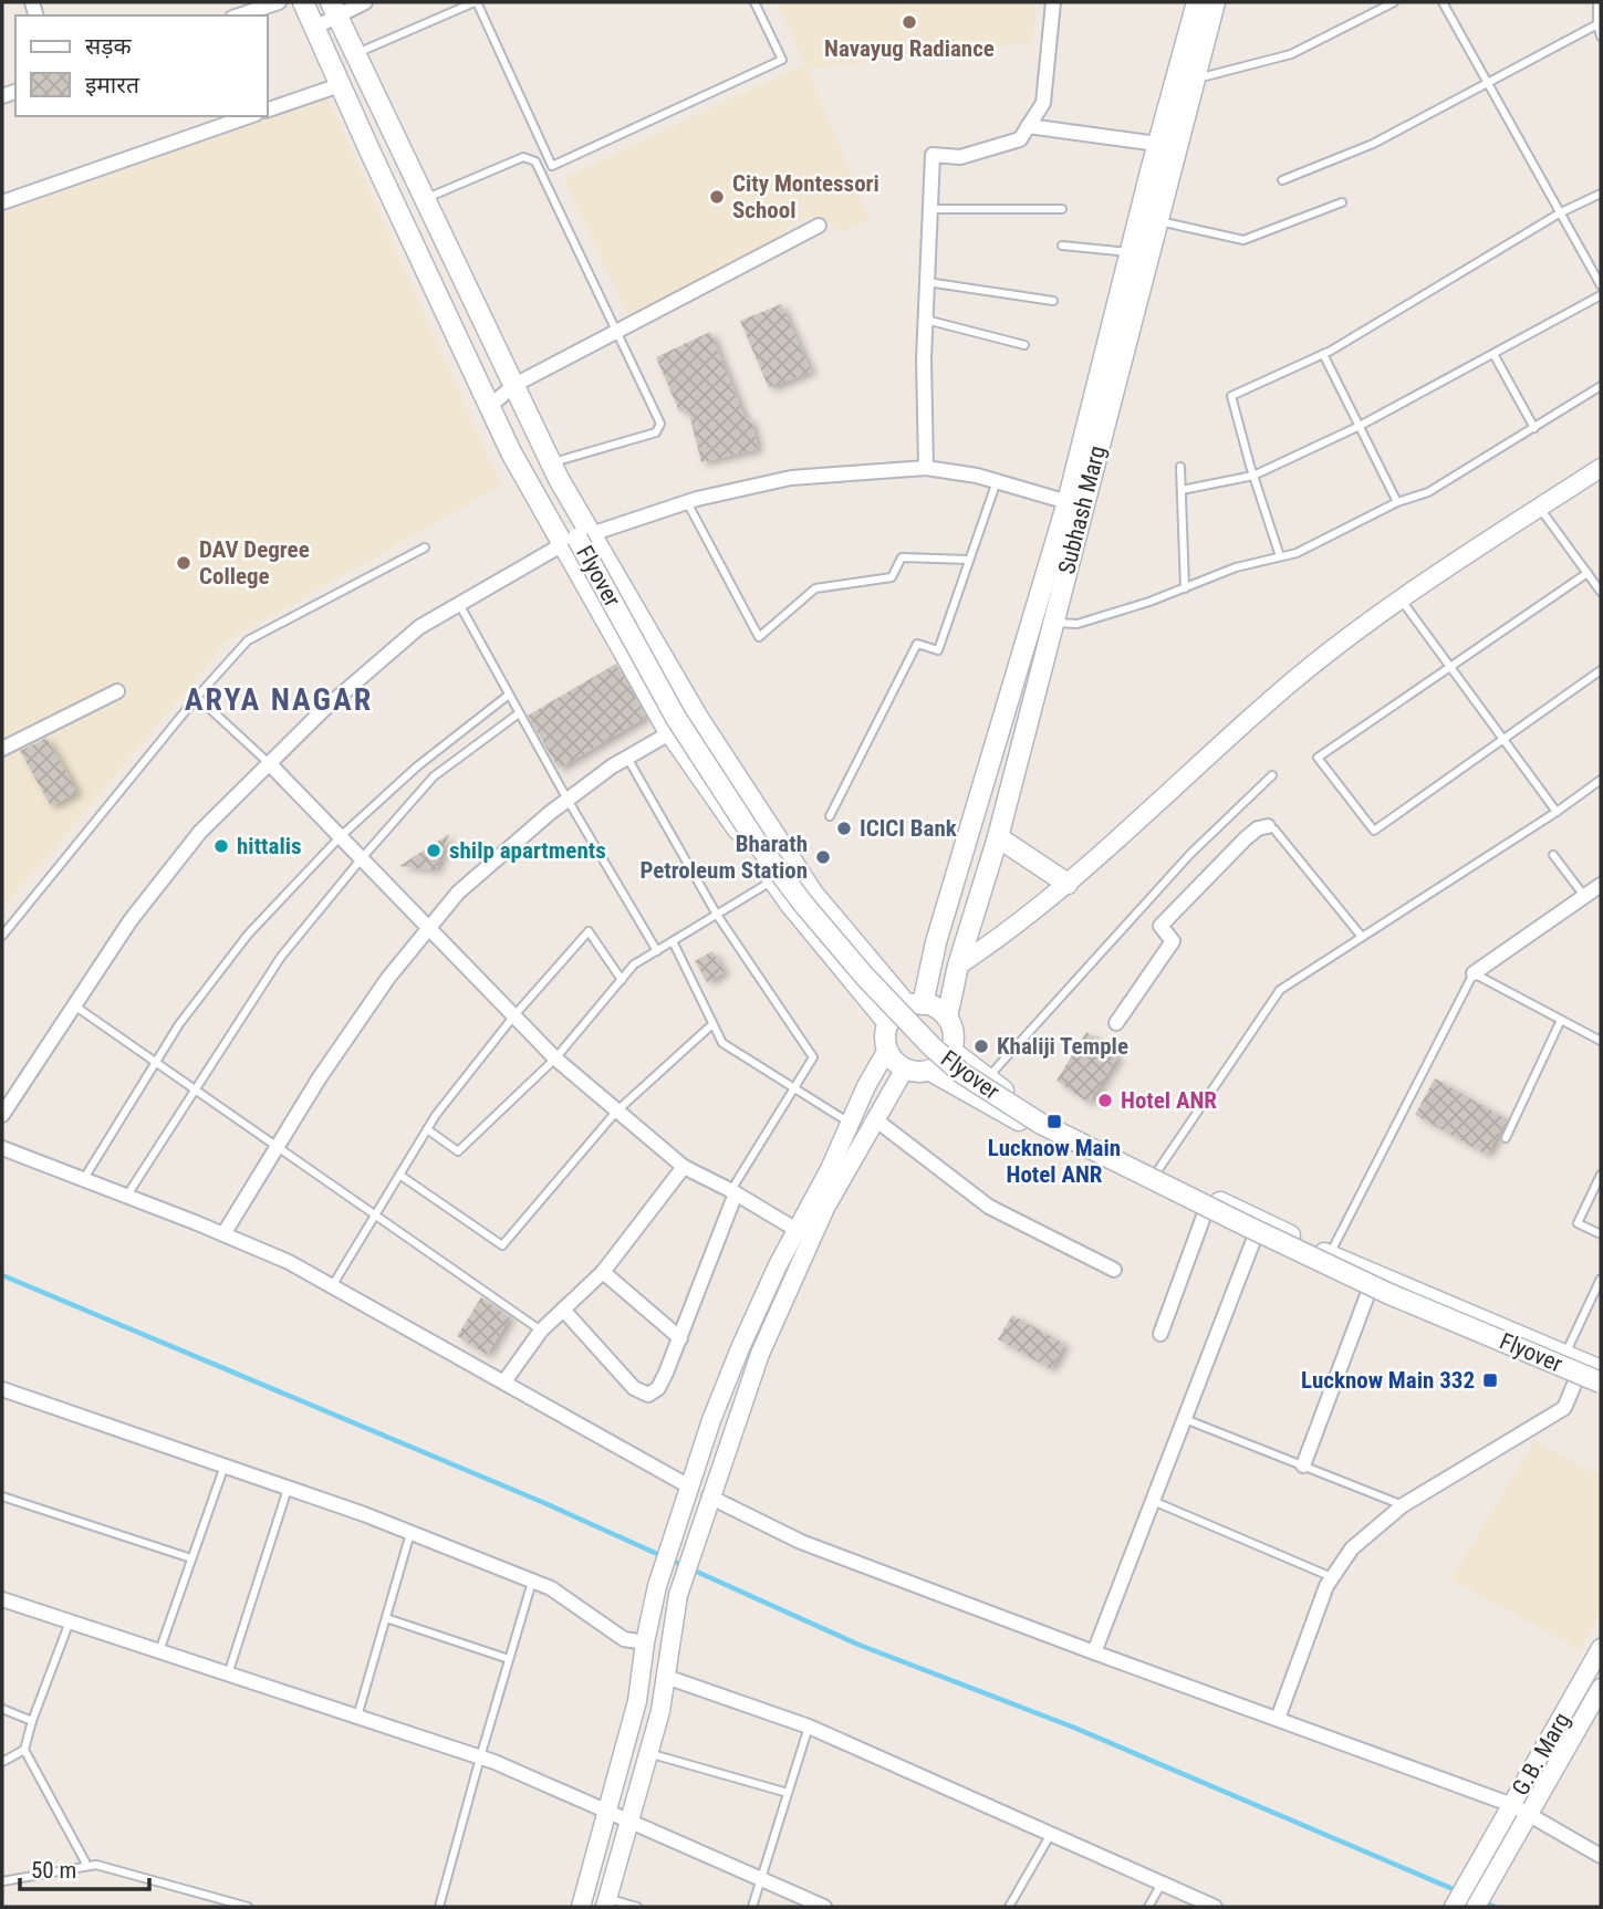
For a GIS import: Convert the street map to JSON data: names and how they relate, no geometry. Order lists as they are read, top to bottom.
{
  "streets": {
    "main road": ["Subhash Marg", "Flyover"],
    "street": ["G.B. Marg"]
  },
  "districts": ["ARYA NAGAR"],
  "places": {
    "other": [
      "Navayug Radiance",
      "City Montessori School",
      "DAV Degree College",
      "ICICI Bank",
      "hittalis",
      "shilp apartments",
      "Bharath Petroleum Station",
      "Khaliji Temple",
      "Hotel ANR"
    ],
    "transit": ["Lucknow Main Hotel ANR", "Lucknow Main 332"]
  },
  "legend": ["सड़क", "इमारत"],
  "scale_bar": "50 m"
}
